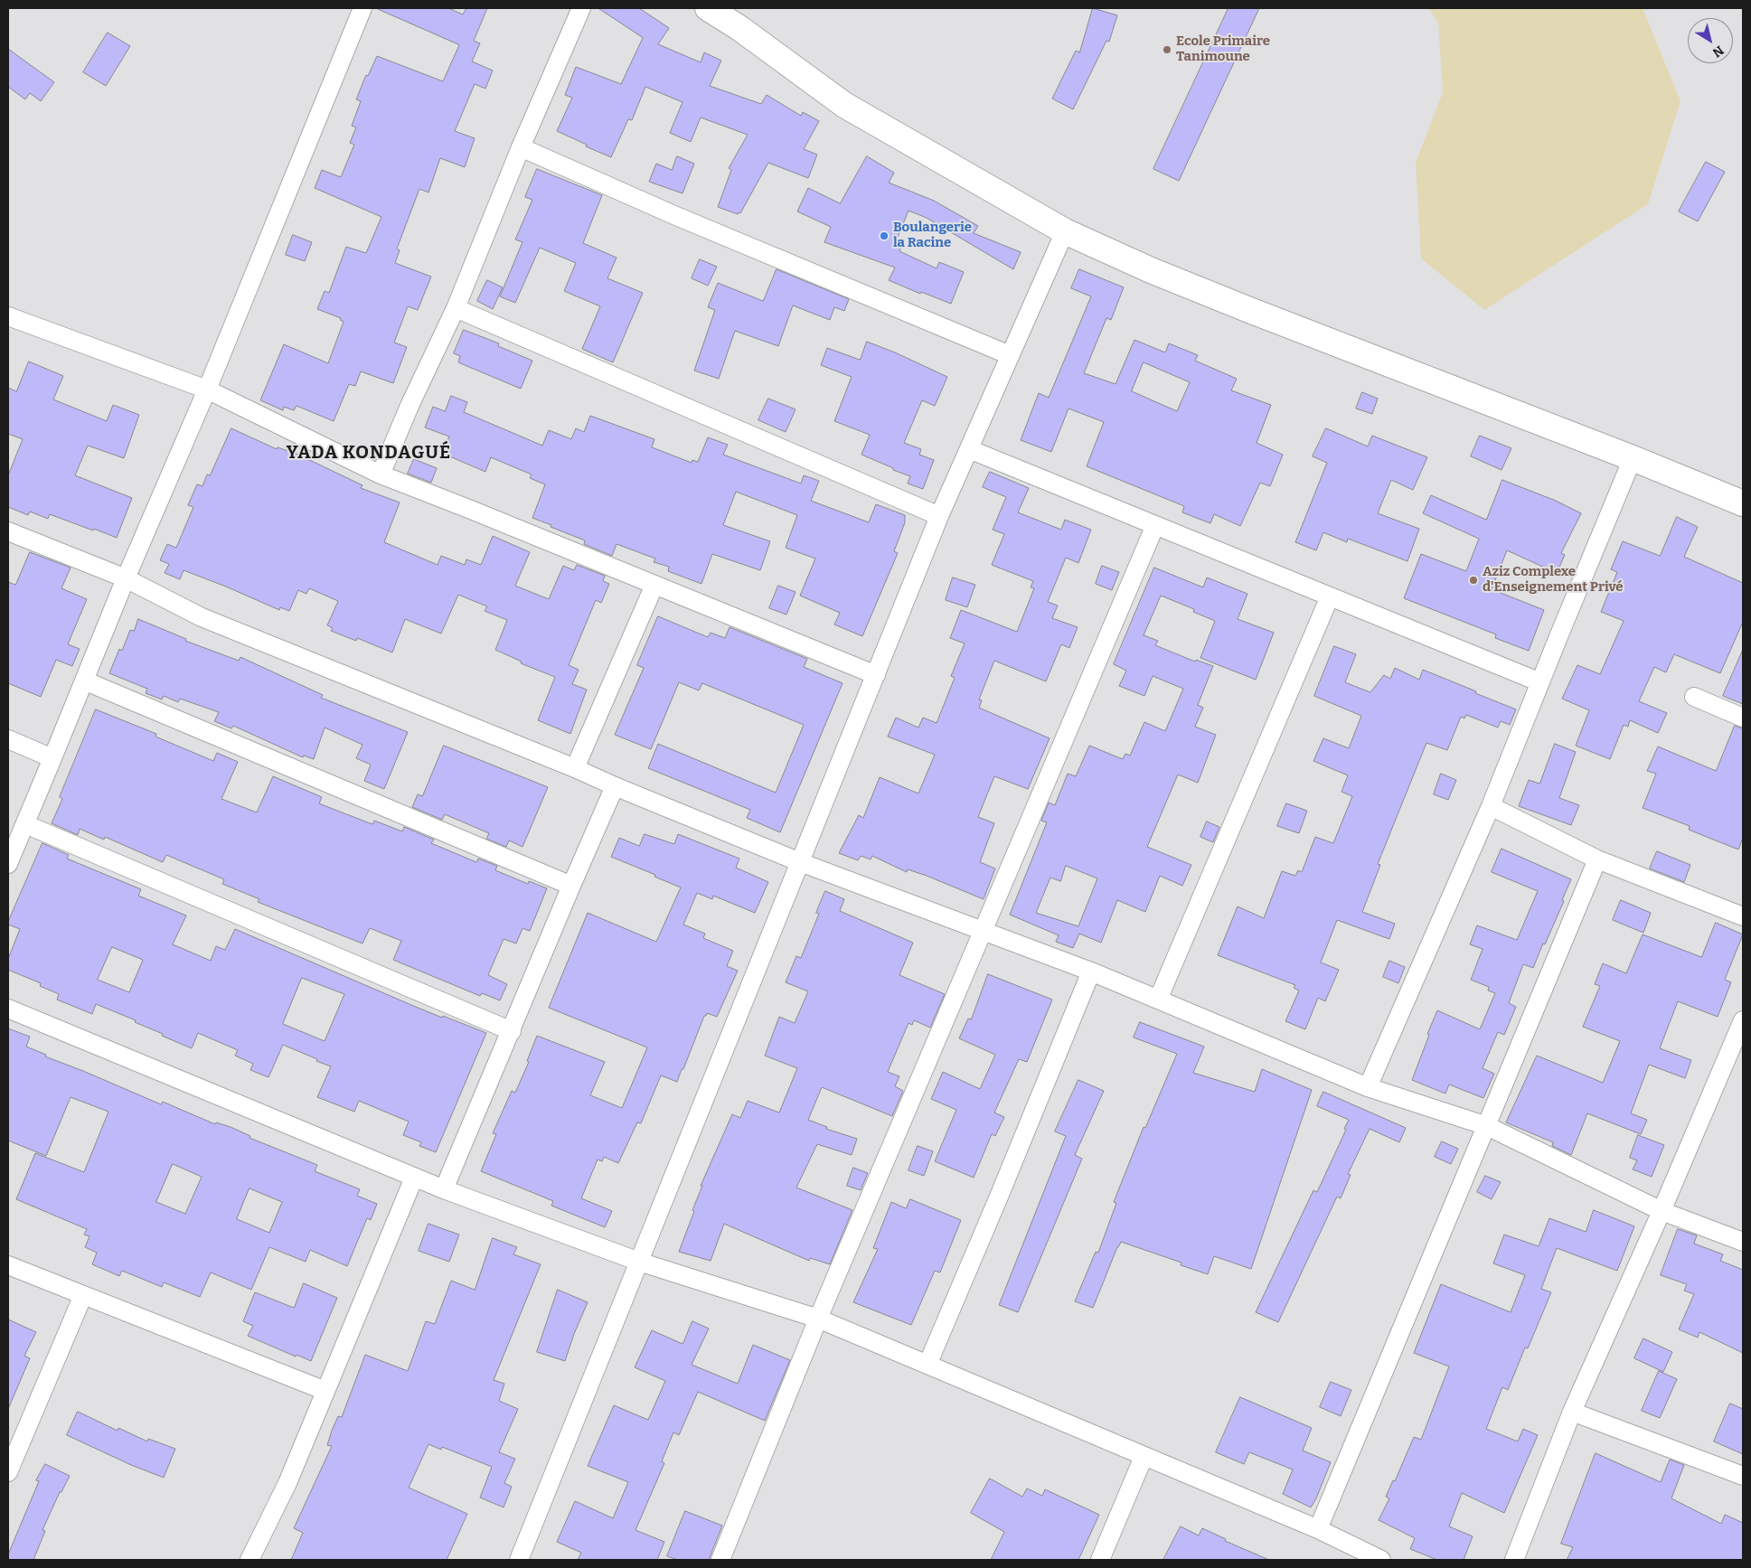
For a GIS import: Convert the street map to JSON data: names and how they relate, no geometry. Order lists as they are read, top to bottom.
{
  "districts": ["YADA KONDAGUÉ"],
  "places": ["Ecole Primaire Tanimoune", "Boulangerie la Racine", "Aziz Complexe d'Enseignement Privé"],
  "north": "bottom right"
}
